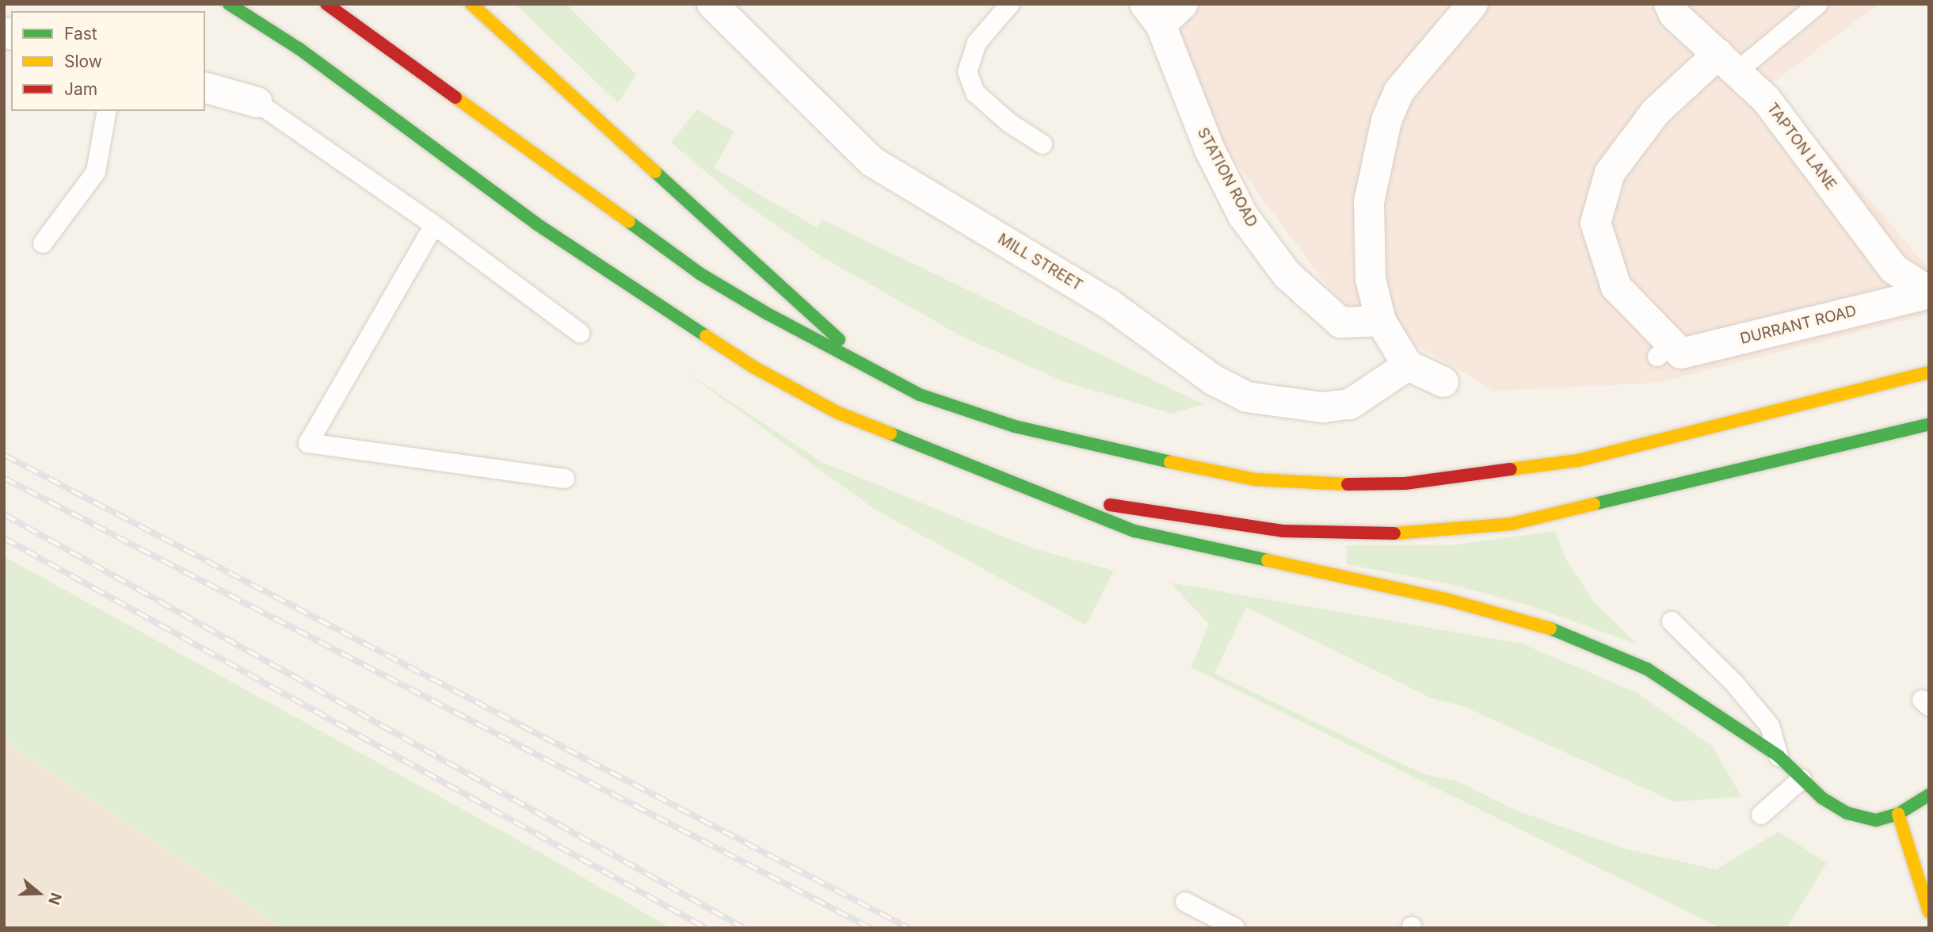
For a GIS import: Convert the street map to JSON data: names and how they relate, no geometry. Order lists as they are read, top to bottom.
{
  "streets": {
    "street": [
      "TAPTON LANE",
      "STATION ROAD",
      "MILL STREET",
      "DURRANT ROAD"
    ]
  },
  "crossings": [
    ["TAPTON LANE", "DURRANT ROAD"]
  ],
  "legend": ["Fast", "Slow", "Jam"],
  "north": "right"
}
